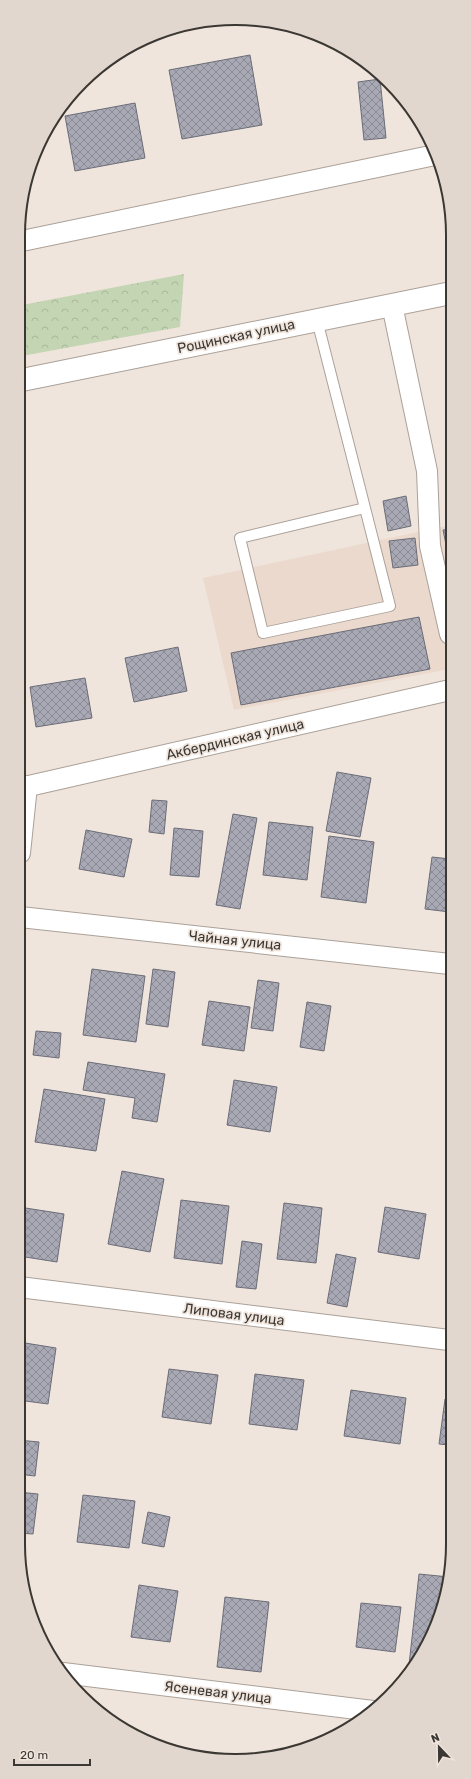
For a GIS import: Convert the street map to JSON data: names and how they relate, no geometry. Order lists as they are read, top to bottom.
{
  "streets": {
    "street": [
      "Рощинская улица",
      "Акбердинская улица",
      "Чайная улица",
      "Липовая улица",
      "Ясеневая улица"
    ]
  },
  "scale_bar": "20 m",
  "north": "top"
}
